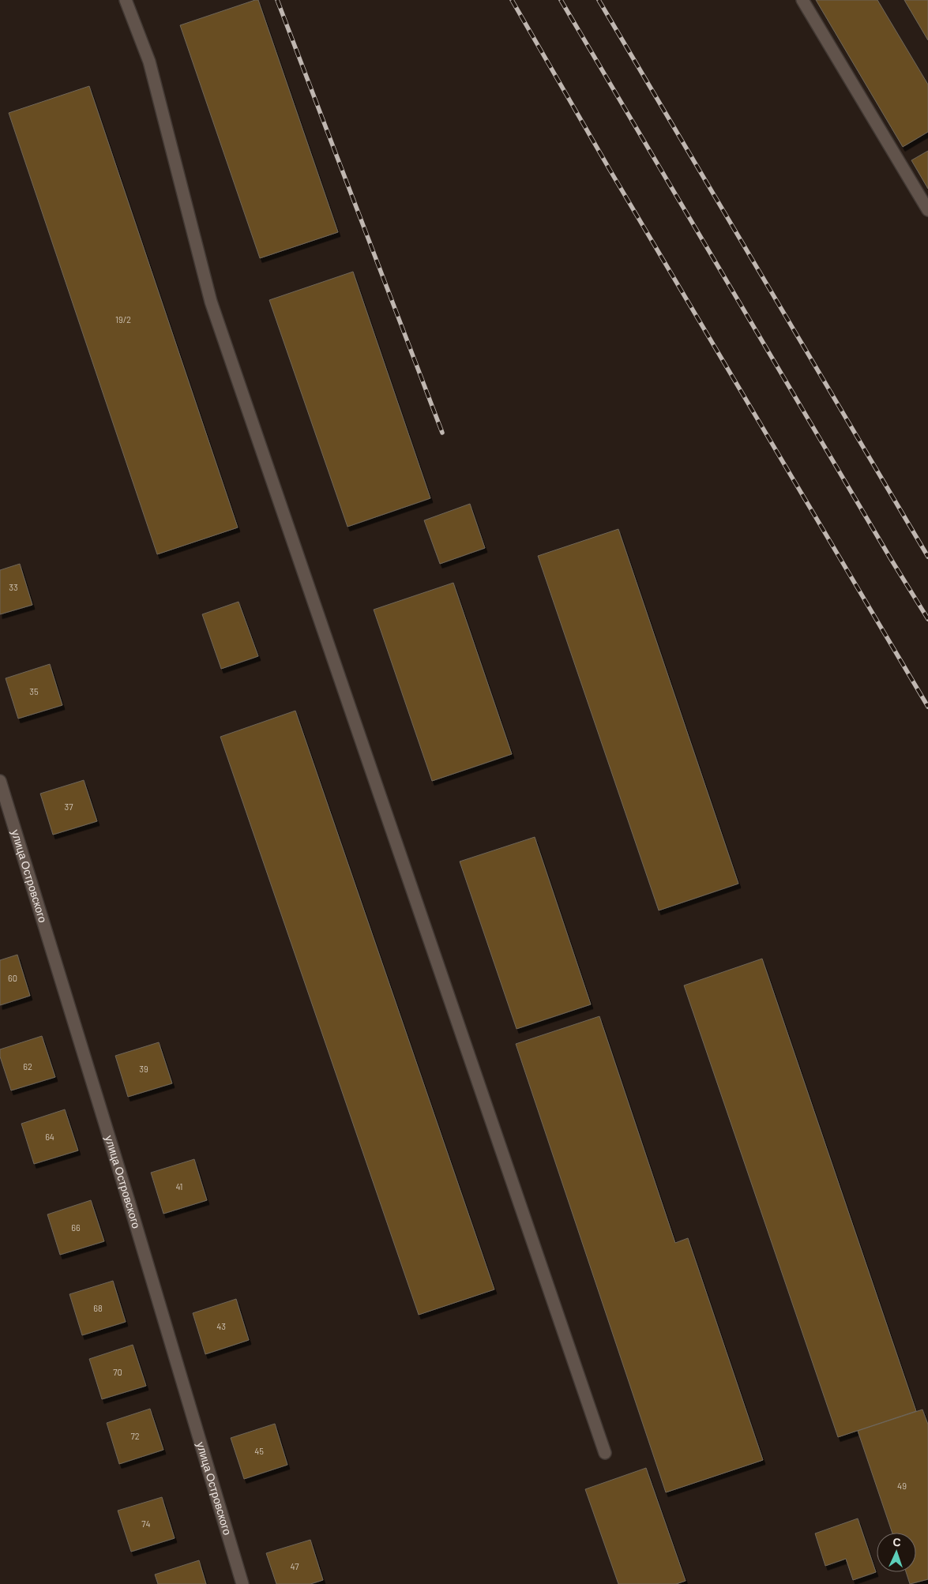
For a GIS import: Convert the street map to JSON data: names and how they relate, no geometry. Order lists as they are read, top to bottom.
{
  "streets": {
    "street": ["улица Островского"]
  },
  "house_numbers": [
    "19/2",
    "33",
    "35",
    "37",
    "60",
    "62",
    "39",
    "64",
    "41",
    "66",
    "68",
    "43",
    "70",
    "72",
    "45",
    "49",
    "74",
    "47"
  ],
  "north": "top"
}
